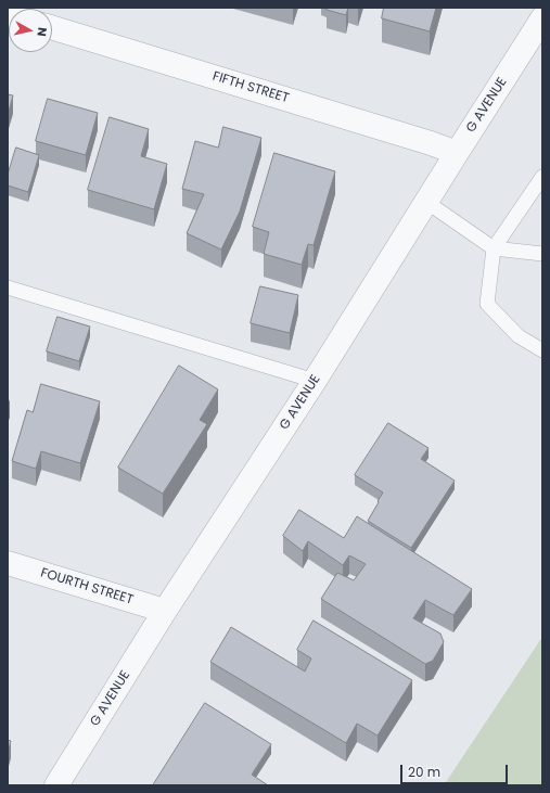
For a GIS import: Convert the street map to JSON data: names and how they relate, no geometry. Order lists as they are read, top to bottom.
{
  "streets": {
    "street": ["FIFTH STREET", "G AVENUE", "FOURTH STREET"]
  },
  "crossings": [
    ["FIFTH STREET", "G AVENUE"],
    ["G AVENUE", "FOURTH STREET"]
  ],
  "scale_bar": "20 m",
  "north": "right"
}
